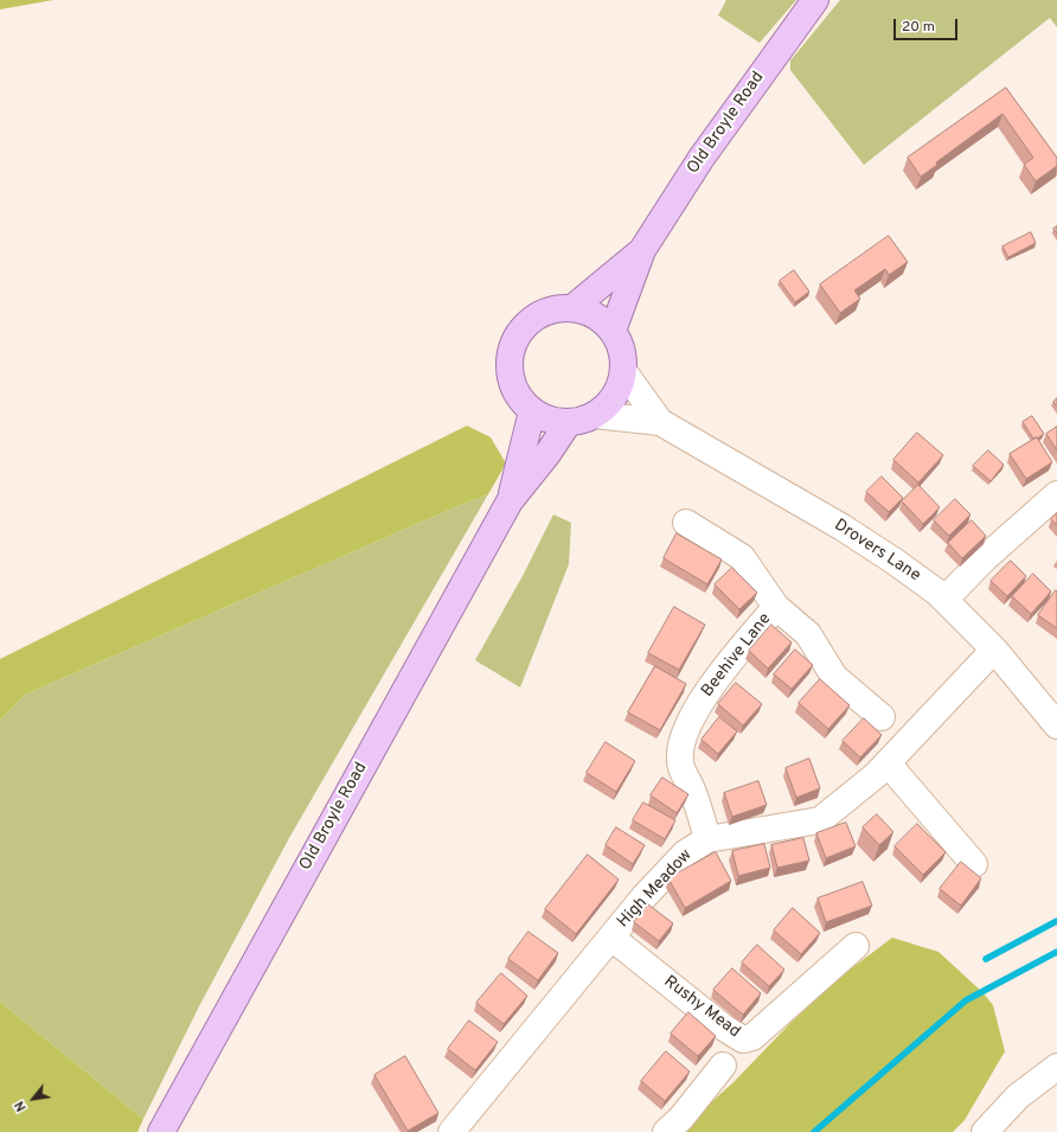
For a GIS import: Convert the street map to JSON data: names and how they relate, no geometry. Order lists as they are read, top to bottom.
{
  "streets": {
    "main road": ["Old Broyle Road"],
    "street": [
      "Drovers Lane",
      "Beehive Lane",
      "High Meadow",
      "Rushy Mead"
    ]
  },
  "crossings": [
    ["Old Broyle Road", "Drovers Lane"],
    ["Drovers Lane", "High Meadow"],
    ["Beehive Lane", "High Meadow"],
    ["High Meadow", "Rushy Mead"]
  ],
  "scale_bar": "20 m",
  "north": "bottom left"
}
